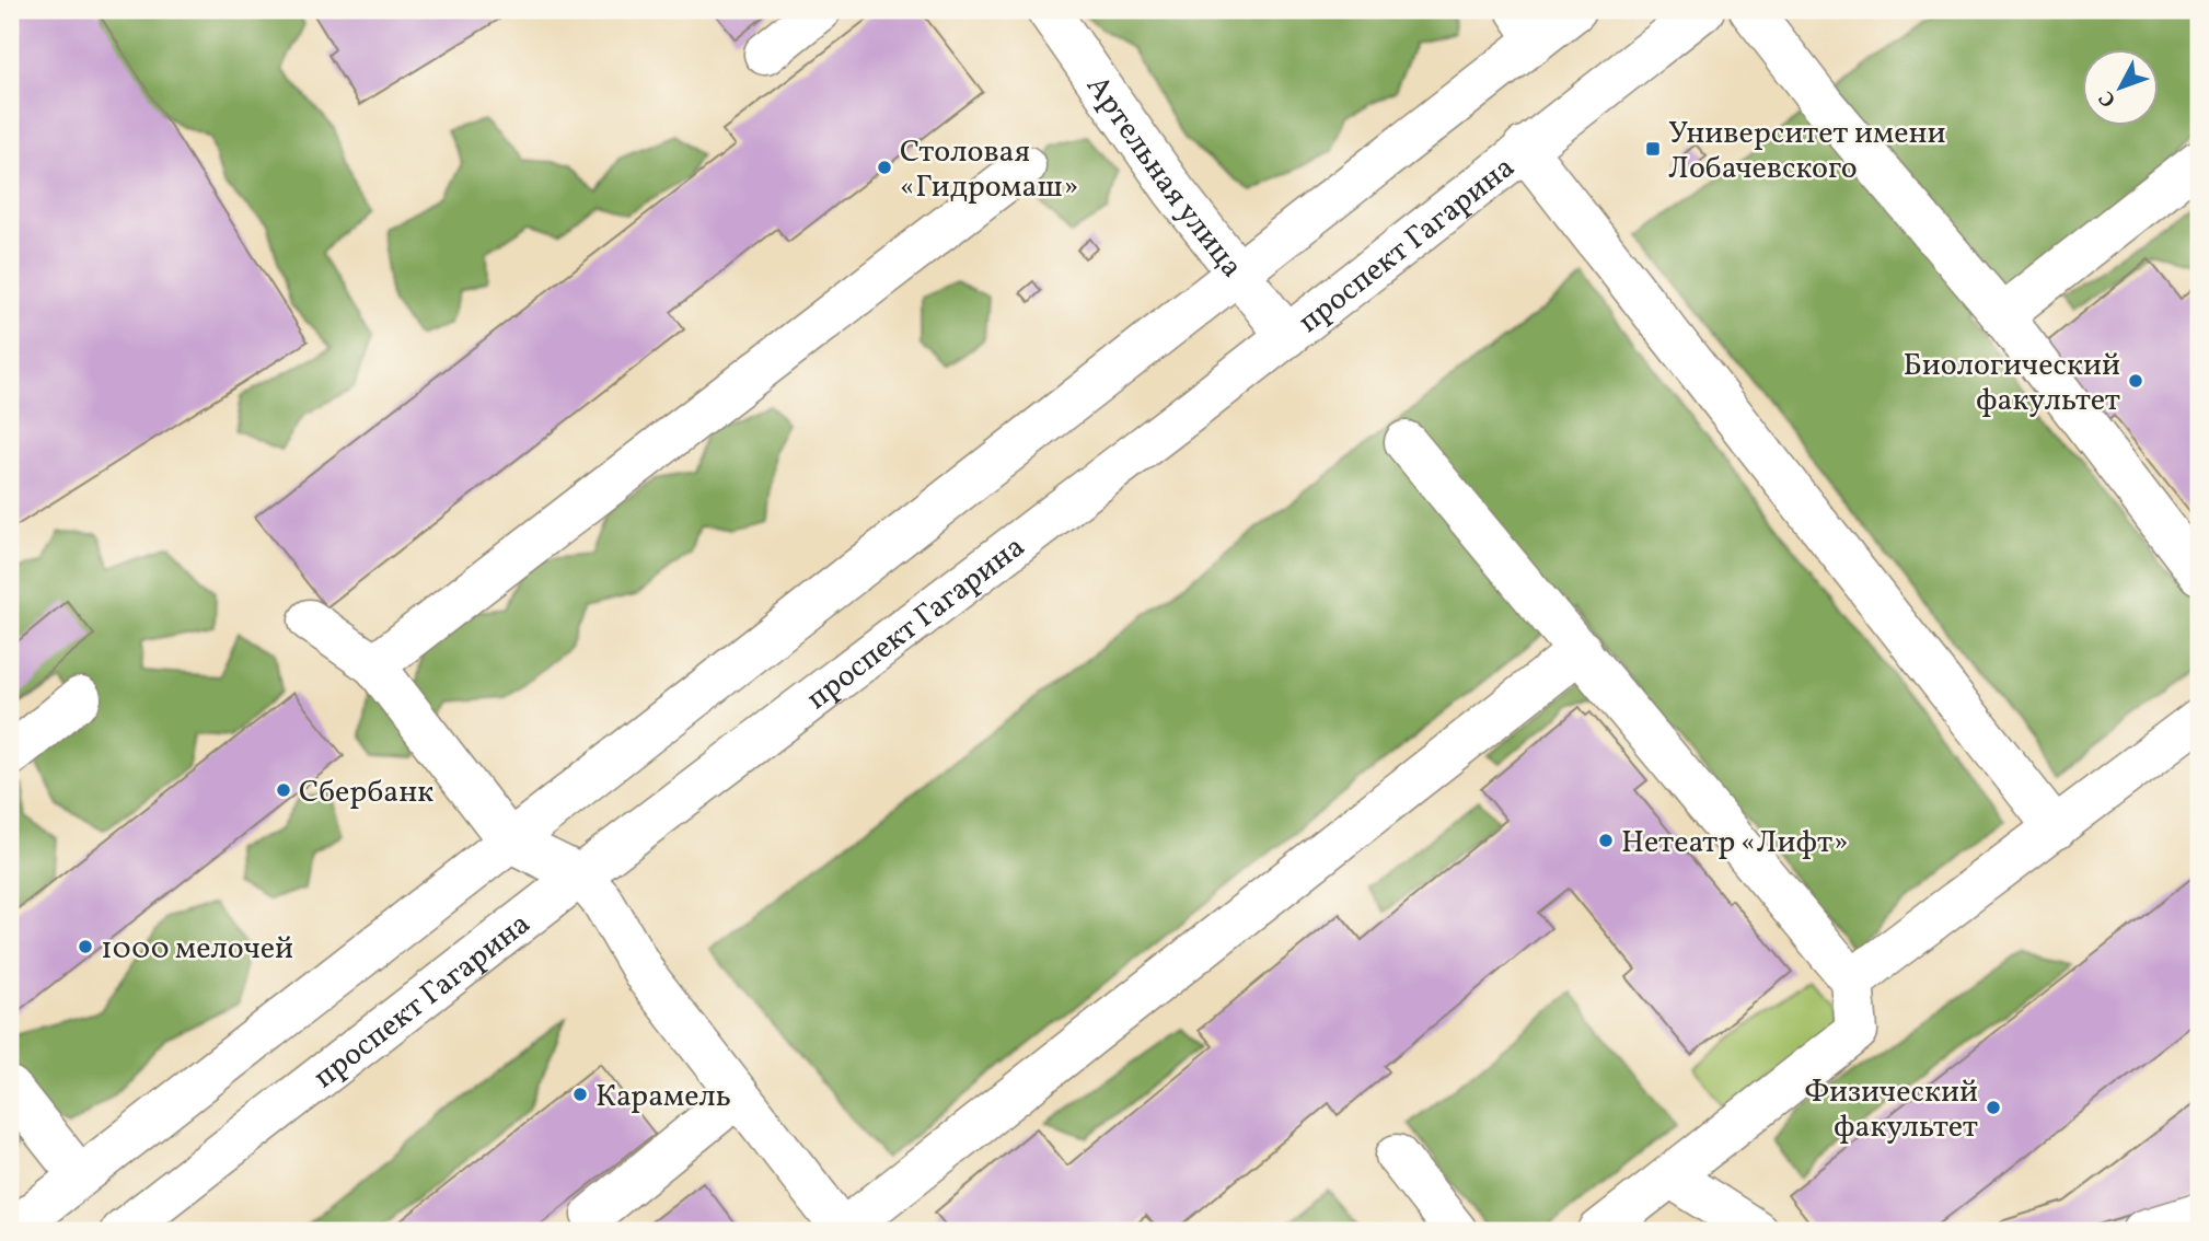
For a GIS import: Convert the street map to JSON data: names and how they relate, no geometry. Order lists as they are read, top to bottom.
{
  "streets": {
    "main road": ["Артельная улица", "проспект Гагарина"]
  },
  "crossings": [
    ["Артельная улица", "проспект Гагарина"]
  ],
  "places": {
    "transit": ["Университет имени Лобачевского"],
    "other": [
      "Столовая «Гидромаш»",
      "Биологический факультет",
      "Сбербанк",
      "Нетеатр «Лифт»",
      "1000 мелочей",
      "Карамель",
      "Физический факультет"
    ]
  },
  "north": "bottom left"
}
